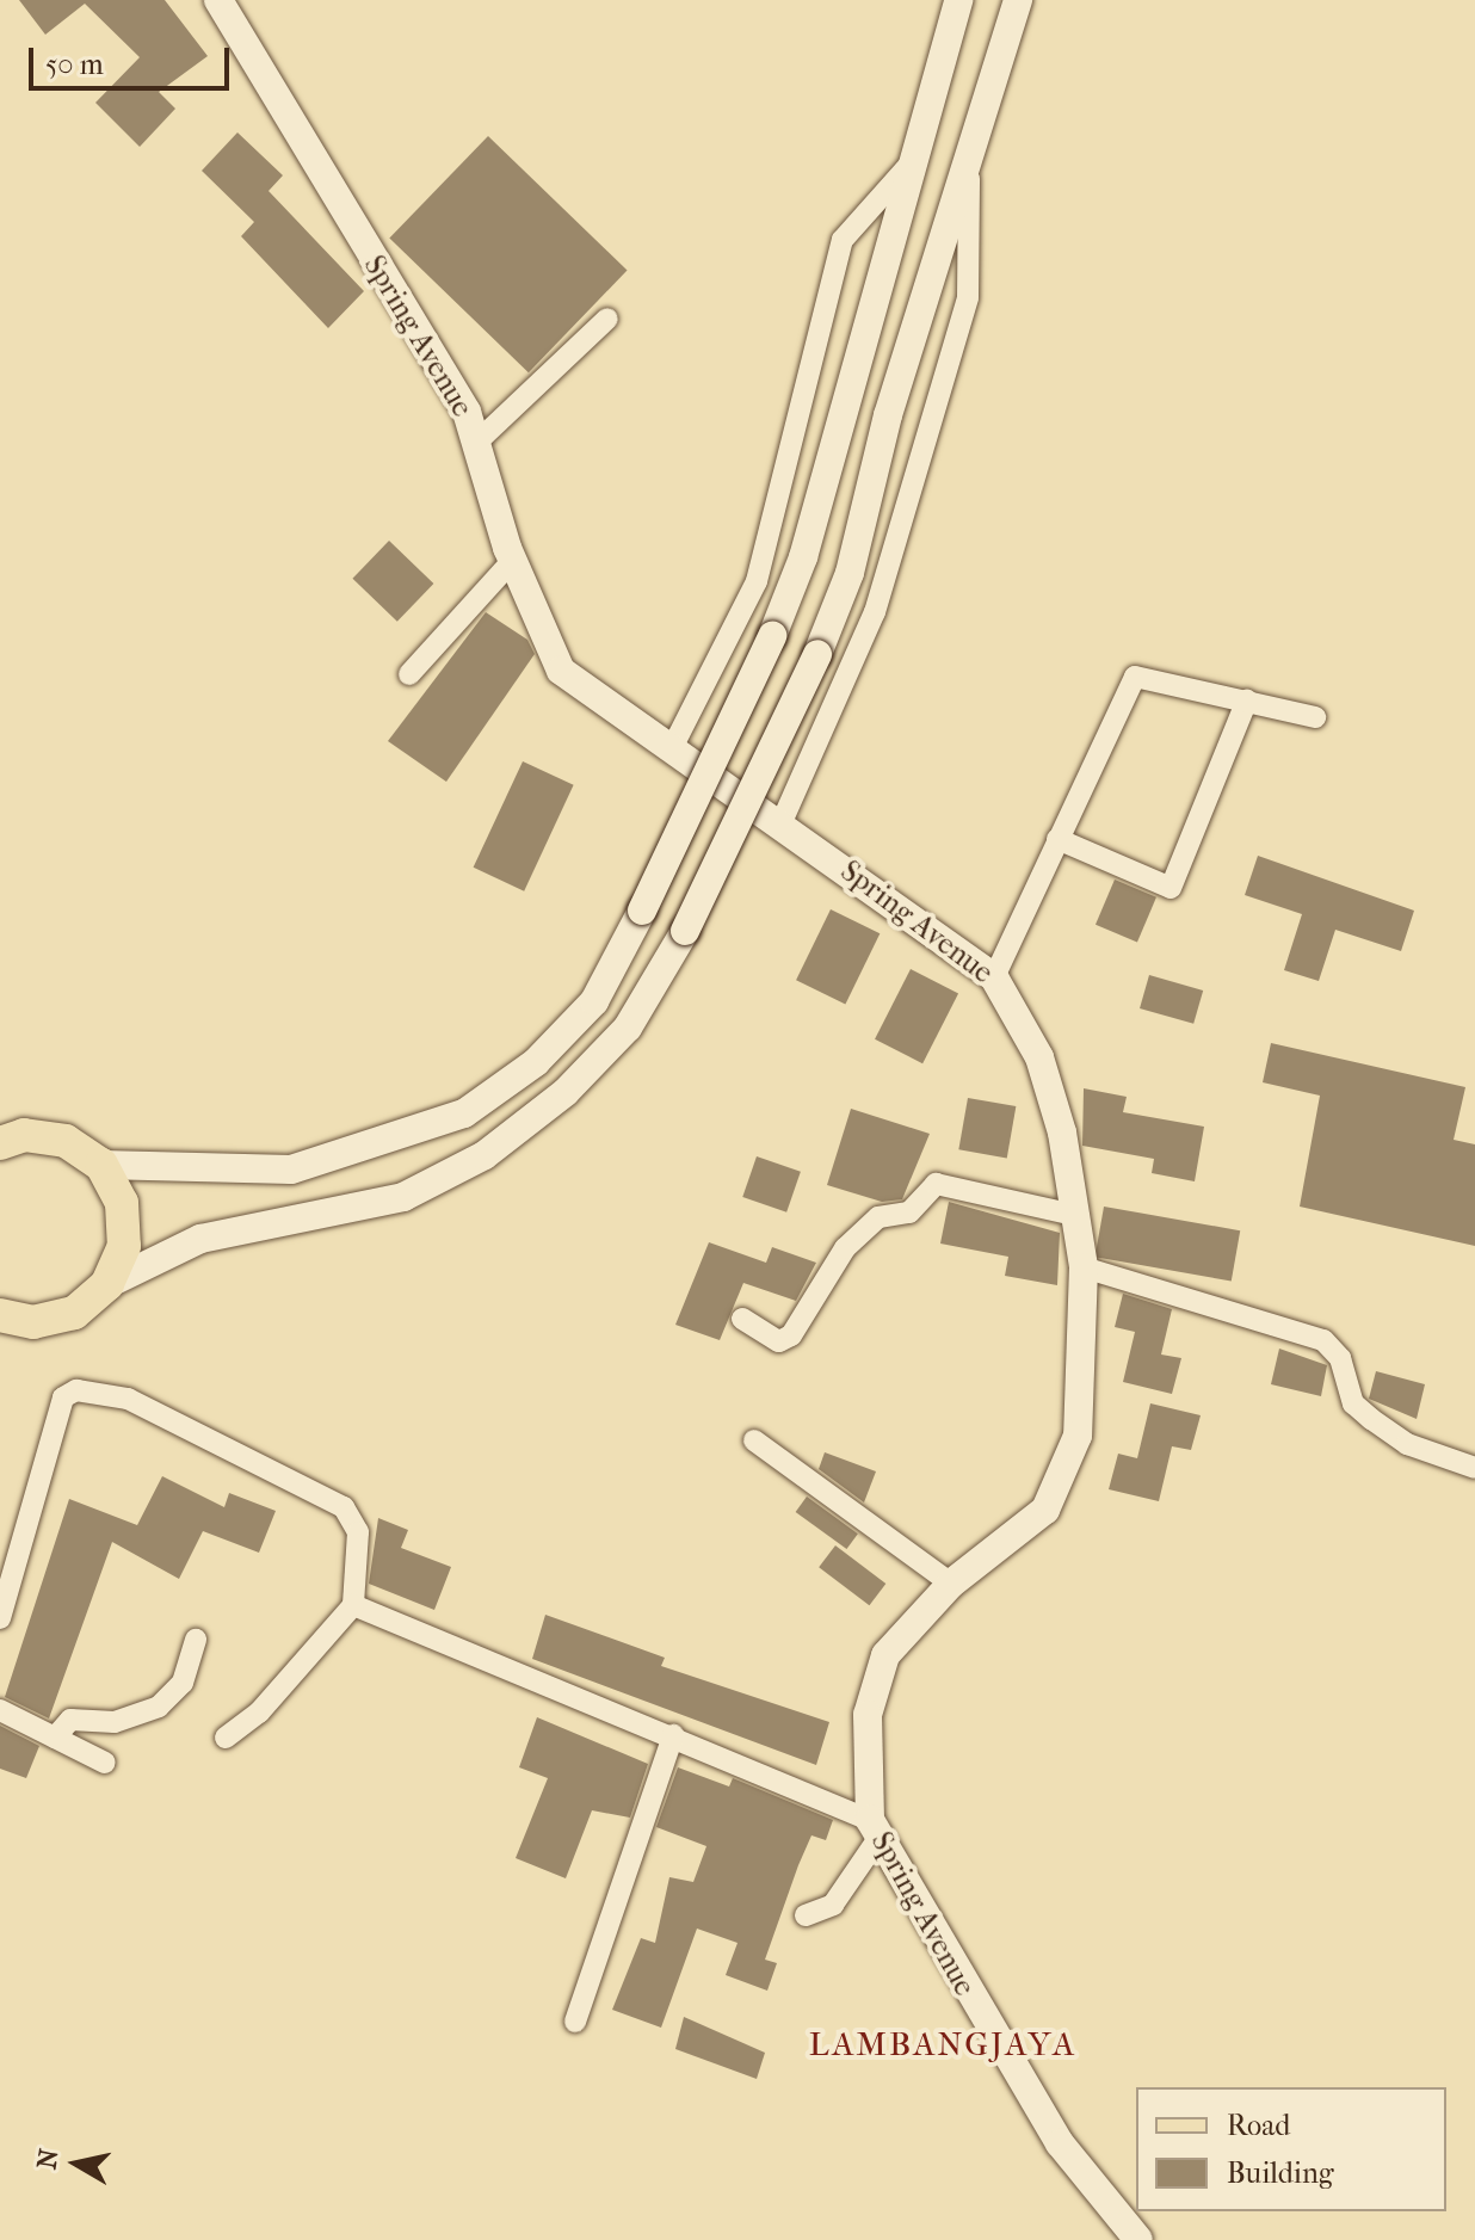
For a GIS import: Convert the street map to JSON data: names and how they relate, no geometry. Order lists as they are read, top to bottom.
{
  "streets": {
    "street": ["Spring Avenue"]
  },
  "districts": ["LAMBANGJAYA"],
  "legend": ["Road", "Building"],
  "scale_bar": "50 m",
  "north": "left"
}
